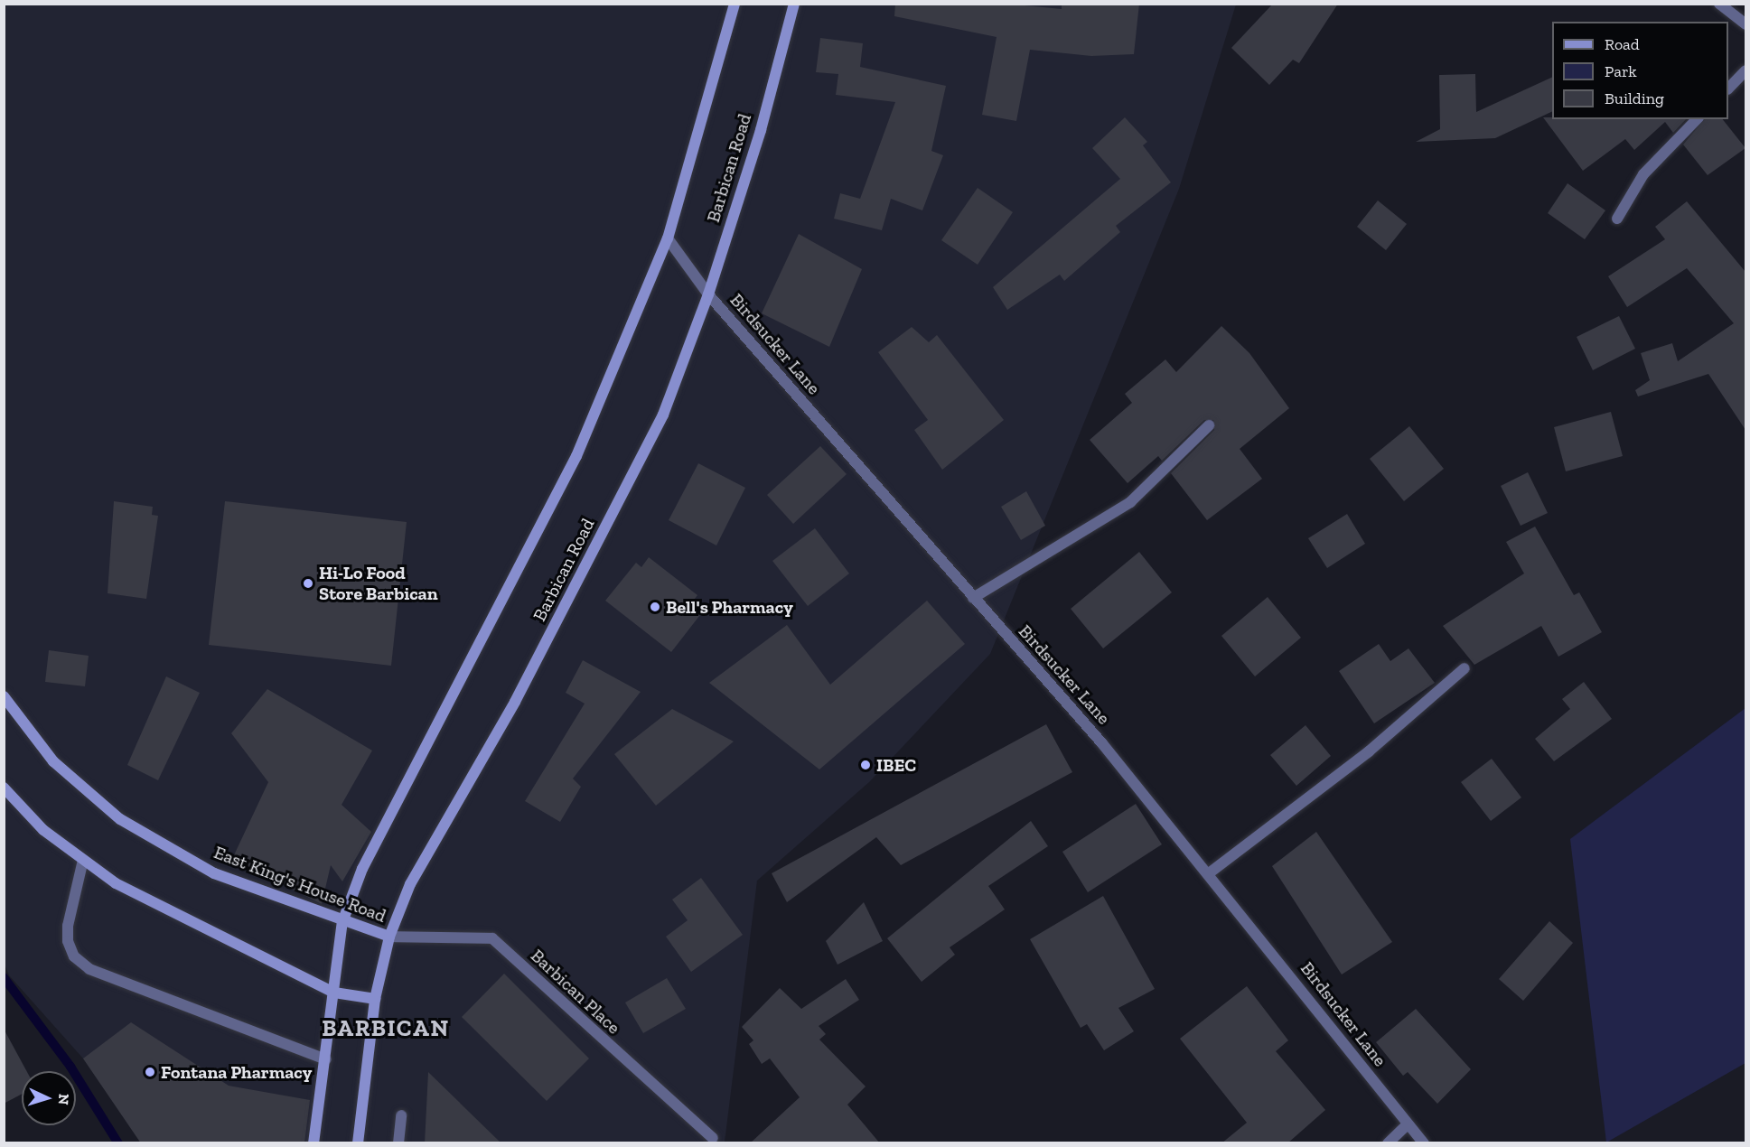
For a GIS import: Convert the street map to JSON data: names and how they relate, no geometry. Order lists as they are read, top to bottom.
{
  "streets": {
    "main road": ["Barbican Road", "East King's House Road"],
    "street": ["Birdsucker Lane", "Barbican Place"]
  },
  "crossings": [
    ["Barbican Road", "Birdsucker Lane"],
    ["Barbican Road", "East King's House Road"],
    ["Barbican Road", "Barbican Place"],
    ["East King's House Road", "Barbican Place"]
  ],
  "districts": ["BARBICAN"],
  "places": [
    "Hi-Lo Food Store Barbican",
    "Bell's Pharmacy",
    "IBEC",
    "Fontana Pharmacy"
  ],
  "legend": ["Road", "Park", "Building"],
  "north": "right"
}
